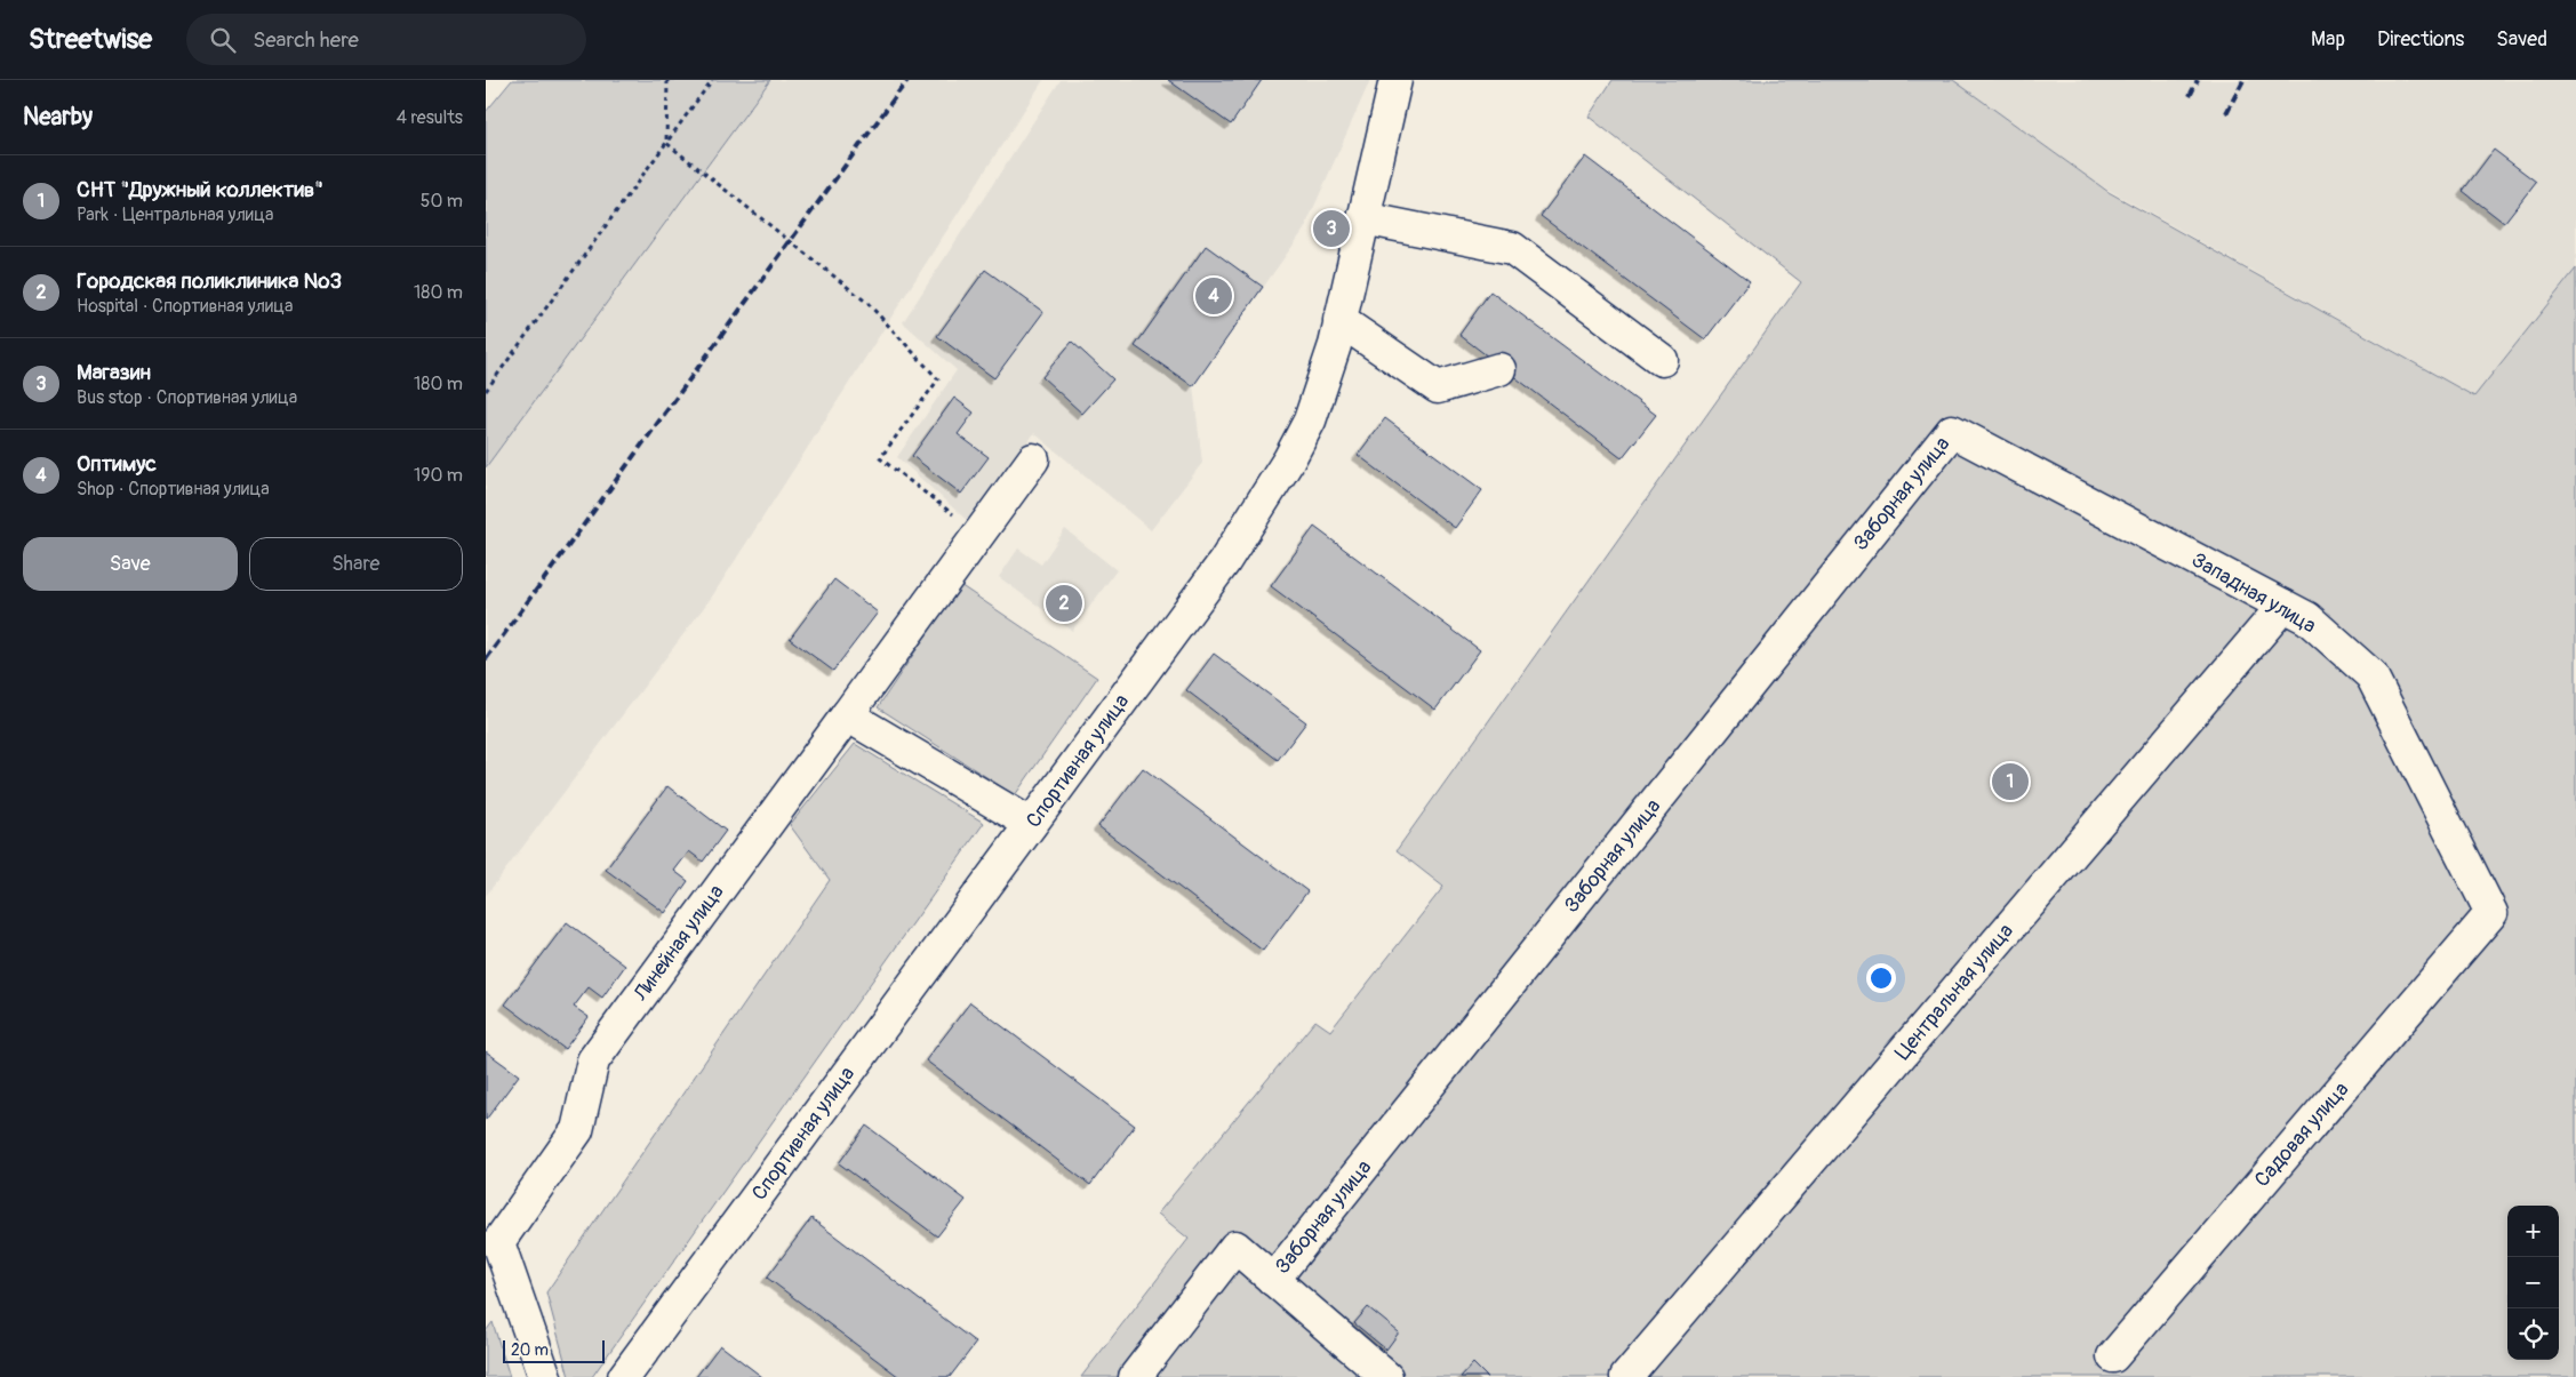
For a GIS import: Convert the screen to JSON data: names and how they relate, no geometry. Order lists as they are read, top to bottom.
{
  "streets": {
    "street": [
      "Заборная улица",
      "Западная улица",
      "Спортивная улица",
      "Линейная улица",
      "Центральная улица",
      "Садовая улица"
    ]
  },
  "crossings": [
    ["Заборная улица", "Западная улица"],
    ["Западная улица", "Центральная улица"],
    ["Западная улица", "Садовая улица"]
  ],
  "scale_bar": "20 m",
  "page": {
    "header": "Streetwise",
    "search": "Search here",
    "nav": ["Map", "Directions", "Saved"],
    "heading": ["Nearby", "4 results"],
    "list": [
      {
        "mark": "1",
        "name": "СНТ \"Дружный коллектив\"",
        "note": "Park · Центральная улица",
        "value": "50 m"
      },
      {
        "mark": "2",
        "name": "Городская поликлиника №3",
        "note": "Hospital · Спортивная улица",
        "value": "180 m"
      },
      {
        "mark": "3",
        "name": "Магазин",
        "note": "Bus stop · Спортивная улица",
        "value": "180 m"
      },
      {
        "mark": "4",
        "name": "Оптимус",
        "note": "Shop · Спортивная улица",
        "value": "190 m"
      }
    ],
    "pins": [
      "3",
      "4",
      "2",
      "1"
    ],
    "buttons": ["Save", "Share"],
    "map_buttons": ["+", "−"],
    "scale": "20 m"
  }
}
